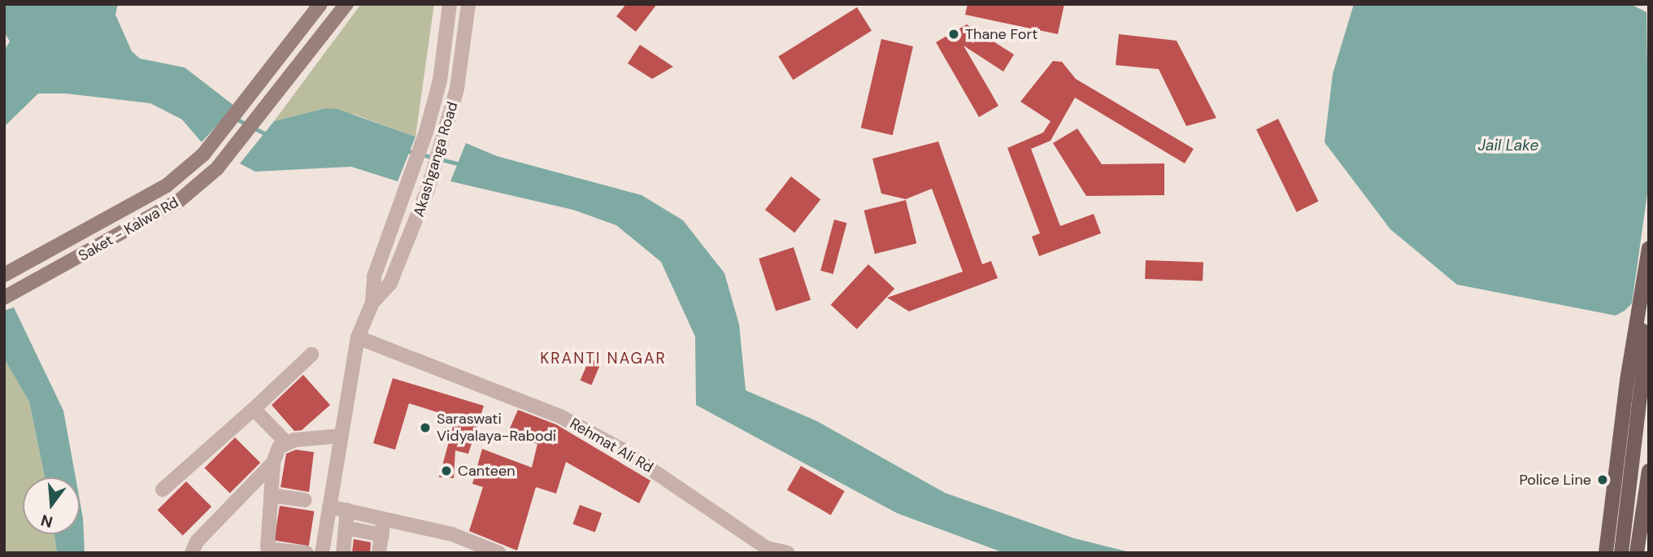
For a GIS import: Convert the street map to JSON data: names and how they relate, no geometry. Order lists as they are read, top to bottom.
{
  "streets": {
    "main road": ["Saket - Kalwa Rd"],
    "street": ["Akashganga Road", "Rehmat Ali Rd"]
  },
  "crossings": [
    ["Akashganga Road", "Rehmat Ali Rd"]
  ],
  "districts": ["KRANTI NAGAR"],
  "water": ["Jail Lake"],
  "places": [
    "Thane Fort",
    "Saraswati Vidyalaya-Rabodi",
    "Canteen",
    "Police Line"
  ],
  "north": "bottom"
}
